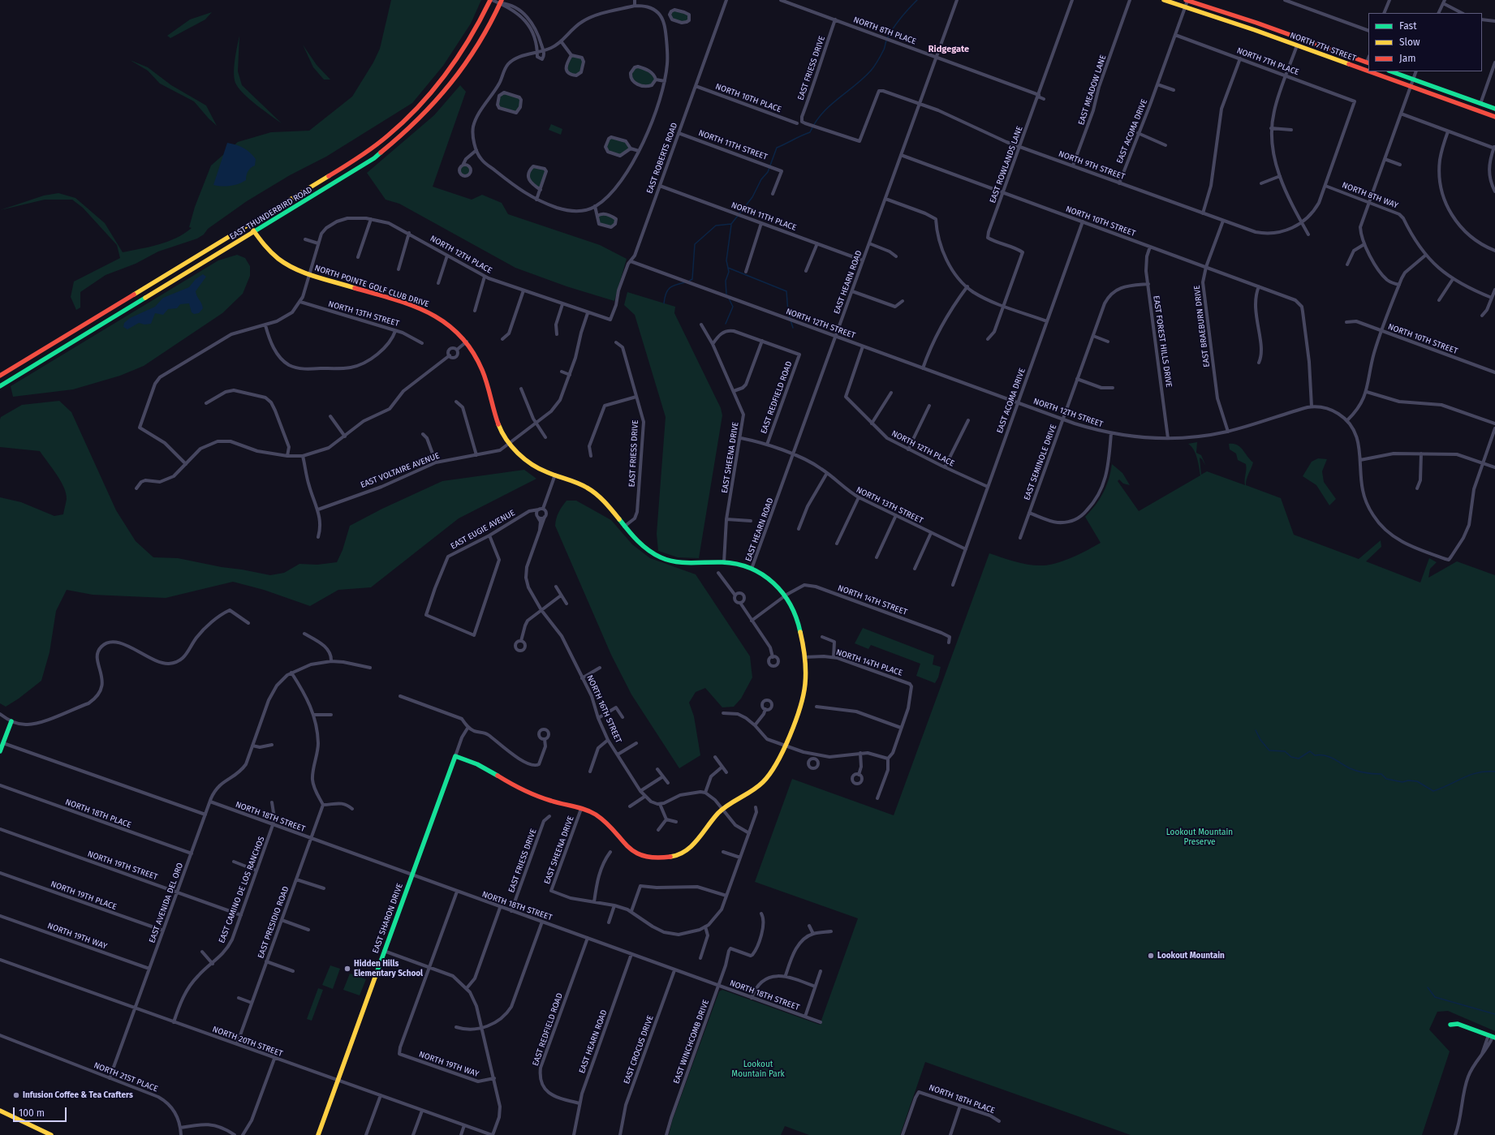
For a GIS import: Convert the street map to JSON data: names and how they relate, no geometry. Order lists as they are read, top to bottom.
{
  "streets": {
    "main road": [
      "NORTH 7TH STREET",
      "EAST THUNDERBIRD ROAD",
      "NORTH POINTE GOLF CLUB DRIVE",
      "EAST SHARON DRIVE"
    ],
    "street": [
      "NORTH 8TH PLACE",
      "NORTH 7TH PLACE",
      "EAST FRIESS DRIVE",
      "EAST MEADOW LANE",
      "NORTH 10TH PLACE",
      "EAST ACOMA DRIVE",
      "NORTH 11TH STREET",
      "EAST ROBERTS ROAD",
      "EAST ROWLANDS LANE",
      "NORTH 9TH STREET",
      "NORTH 8TH WAY",
      "NORTH 11TH PLACE",
      "NORTH 10TH STREET",
      "NORTH 12TH PLACE",
      "EAST HEARN ROAD",
      "NORTH 13TH STREET",
      "NORTH 12TH STREET",
      "EAST BRAEBURN DRIVE",
      "EAST FOREST HILLS DRIVE",
      "EAST REDFIELD ROAD",
      "EAST SHEENA DRIVE",
      "EAST SEMINOLE DRIVE",
      "EAST VOLTAIRE AVENUE",
      "EAST EUGIE AVENUE",
      "NORTH 14TH STREET",
      "NORTH 14TH PLACE",
      "NORTH 16TH STREET",
      "NORTH 18TH PLACE",
      "NORTH 18TH STREET",
      "NORTH 19TH STREET",
      "EAST CAMINO DE LOS RANCHOS",
      "NORTH 19TH PLACE",
      "EAST AVENIDA DEL ORO",
      "EAST PRESIDIO ROAD",
      "NORTH 19TH WAY",
      "NORTH 20TH STREET",
      "EAST WINCHCOMB DRIVE",
      "EAST CROCUS DRIVE",
      "NORTH 21ST PLACE"
    ]
  },
  "crossings": [
    ["NORTH 8TH PLACE", "EAST FRIESS DRIVE"],
    ["NORTH 8TH PLACE", "EAST ROWLANDS LANE"],
    ["NORTH 8TH PLACE", "EAST HEARN ROAD"],
    ["NORTH 7TH STREET", "EAST ACOMA DRIVE"],
    ["NORTH 7TH PLACE", "EAST ACOMA DRIVE"],
    ["NORTH 7TH PLACE", "NORTH 9TH STREET"],
    ["EAST FRIESS DRIVE", "NORTH 9TH STREET"],
    ["EAST FRIESS DRIVE", "NORTH POINTE GOLF CLUB DRIVE"],
    ["EAST FRIESS DRIVE", "NORTH 18TH STREET"],
    ["EAST MEADOW LANE", "NORTH 9TH STREET"],
    ["NORTH 10TH PLACE", "EAST ROBERTS ROAD"],
    ["EAST ACOMA DRIVE", "NORTH 9TH STREET"],
    ["EAST ACOMA DRIVE", "NORTH 10TH STREET"],
    ["EAST ACOMA DRIVE", "NORTH 12TH PLACE"],
    ["EAST ACOMA DRIVE", "NORTH 13TH STREET"],
    ["EAST ACOMA DRIVE", "NORTH 12TH STREET"],
    ["NORTH 11TH STREET", "EAST ROBERTS ROAD"],
    ["EAST ROBERTS ROAD", "NORTH 11TH PLACE"],
    ["EAST ROBERTS ROAD", "NORTH 12TH PLACE"],
    ["EAST ROBERTS ROAD", "NORTH 12TH STREET"],
    ["EAST ROWLANDS LANE", "NORTH 9TH STREET"],
    ["EAST ROWLANDS LANE", "NORTH 10TH STREET"],
    ["NORTH 9TH STREET", "NORTH 8TH WAY"],
    ["NORTH 9TH STREET", "EAST HEARN ROAD"],
    ["NORTH 9TH STREET", "EAST BRAEBURN DRIVE"],
    ["EAST THUNDERBIRD ROAD", "NORTH POINTE GOLF CLUB DRIVE"],
    ["NORTH 11TH PLACE", "EAST HEARN ROAD"],
    ["NORTH 10TH STREET", "EAST HEARN ROAD"],
    ["NORTH 10TH STREET", "NORTH 12TH STREET"],
    ["NORTH 10TH STREET", "EAST BRAEBURN DRIVE"],
    ["NORTH 10TH STREET", "EAST FOREST HILLS DRIVE"],
    ["NORTH 12TH PLACE", "NORTH 12TH STREET"],
    ["NORTH 12TH PLACE", "EAST VOLTAIRE AVENUE"],
    ["EAST HEARN ROAD", "NORTH POINTE GOLF CLUB DRIVE"],
    ["EAST HEARN ROAD", "NORTH 13TH STREET"],
    ["EAST HEARN ROAD", "NORTH 12TH STREET"],
    ["EAST HEARN ROAD", "EAST REDFIELD ROAD"],
    ["EAST HEARN ROAD", "NORTH 18TH STREET"],
    ["NORTH POINTE GOLF CLUB DRIVE", "EAST SHEENA DRIVE"],
    ["NORTH POINTE GOLF CLUB DRIVE", "EAST VOLTAIRE AVENUE"],
    ["NORTH POINTE GOLF CLUB DRIVE", "NORTH 14TH STREET"],
    ["NORTH POINTE GOLF CLUB DRIVE", "NORTH 14TH PLACE"],
    ["NORTH 13TH STREET", "EAST REDFIELD ROAD"],
    ["NORTH 13TH STREET", "EAST SHEENA DRIVE"],
    ["NORTH 12TH STREET", "EAST BRAEBURN DRIVE"],
    ["NORTH 12TH STREET", "EAST FOREST HILLS DRIVE"],
    ["NORTH 12TH STREET", "EAST SEMINOLE DRIVE"],
    ["EAST FOREST HILLS DRIVE", "EAST SEMINOLE DRIVE"],
    ["EAST REDFIELD ROAD", "NORTH 18TH STREET"],
    ["EAST EUGIE AVENUE", "NORTH 16TH STREET"],
    ["NORTH 18TH PLACE", "EAST AVENIDA DEL ORO"],
    ["NORTH 18TH STREET", "EAST CAMINO DE LOS RANCHOS"],
    ["NORTH 18TH STREET", "EAST AVENIDA DEL ORO"],
    ["NORTH 18TH STREET", "EAST SHARON DRIVE"],
    ["NORTH 18TH STREET", "EAST PRESIDIO ROAD"],
    ["NORTH 18TH STREET", "EAST WINCHCOMB DRIVE"],
    ["NORTH 18TH STREET", "EAST CROCUS DRIVE"],
    ["NORTH 19TH STREET", "EAST CAMINO DE LOS RANCHOS"],
    ["NORTH 19TH STREET", "EAST AVENIDA DEL ORO"],
    ["EAST CAMINO DE LOS RANCHOS", "NORTH 20TH STREET"],
    ["NORTH 19TH PLACE", "EAST AVENIDA DEL ORO"],
    ["EAST AVENIDA DEL ORO", "NORTH 19TH WAY"],
    ["EAST AVENIDA DEL ORO", "NORTH 20TH STREET"],
    ["EAST AVENIDA DEL ORO", "NORTH 21ST PLACE"],
    ["EAST SHARON DRIVE", "NORTH 20TH STREET"],
    ["EAST PRESIDIO ROAD", "NORTH 20TH STREET"]
  ],
  "districts": ["Ridgegate"],
  "parks": ["Lookout Mountain Preserve", "Lookout Mountain Park"],
  "places": ["Lookout Mountain", "Hidden Hills Elementary School", "Infusion Coffee & Tea Crafters"],
  "legend": ["Fast", "Slow", "Jam"],
  "scale_bar": "100 m"
}
